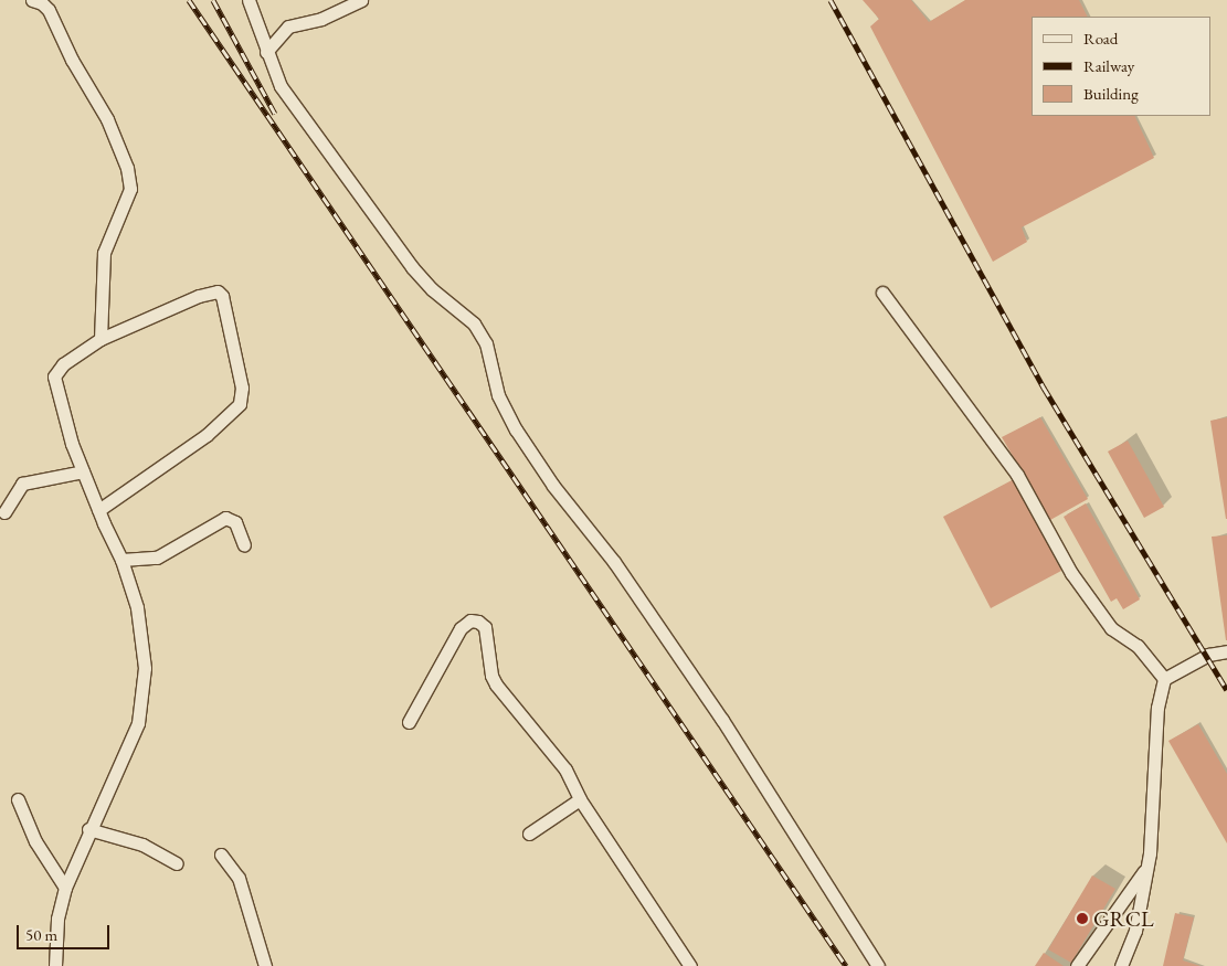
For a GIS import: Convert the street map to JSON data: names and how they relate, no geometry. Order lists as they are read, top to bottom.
{
  "places": ["GRCL"],
  "legend": ["Road", "Railway", "Building"],
  "scale_bar": "50 m"
}
